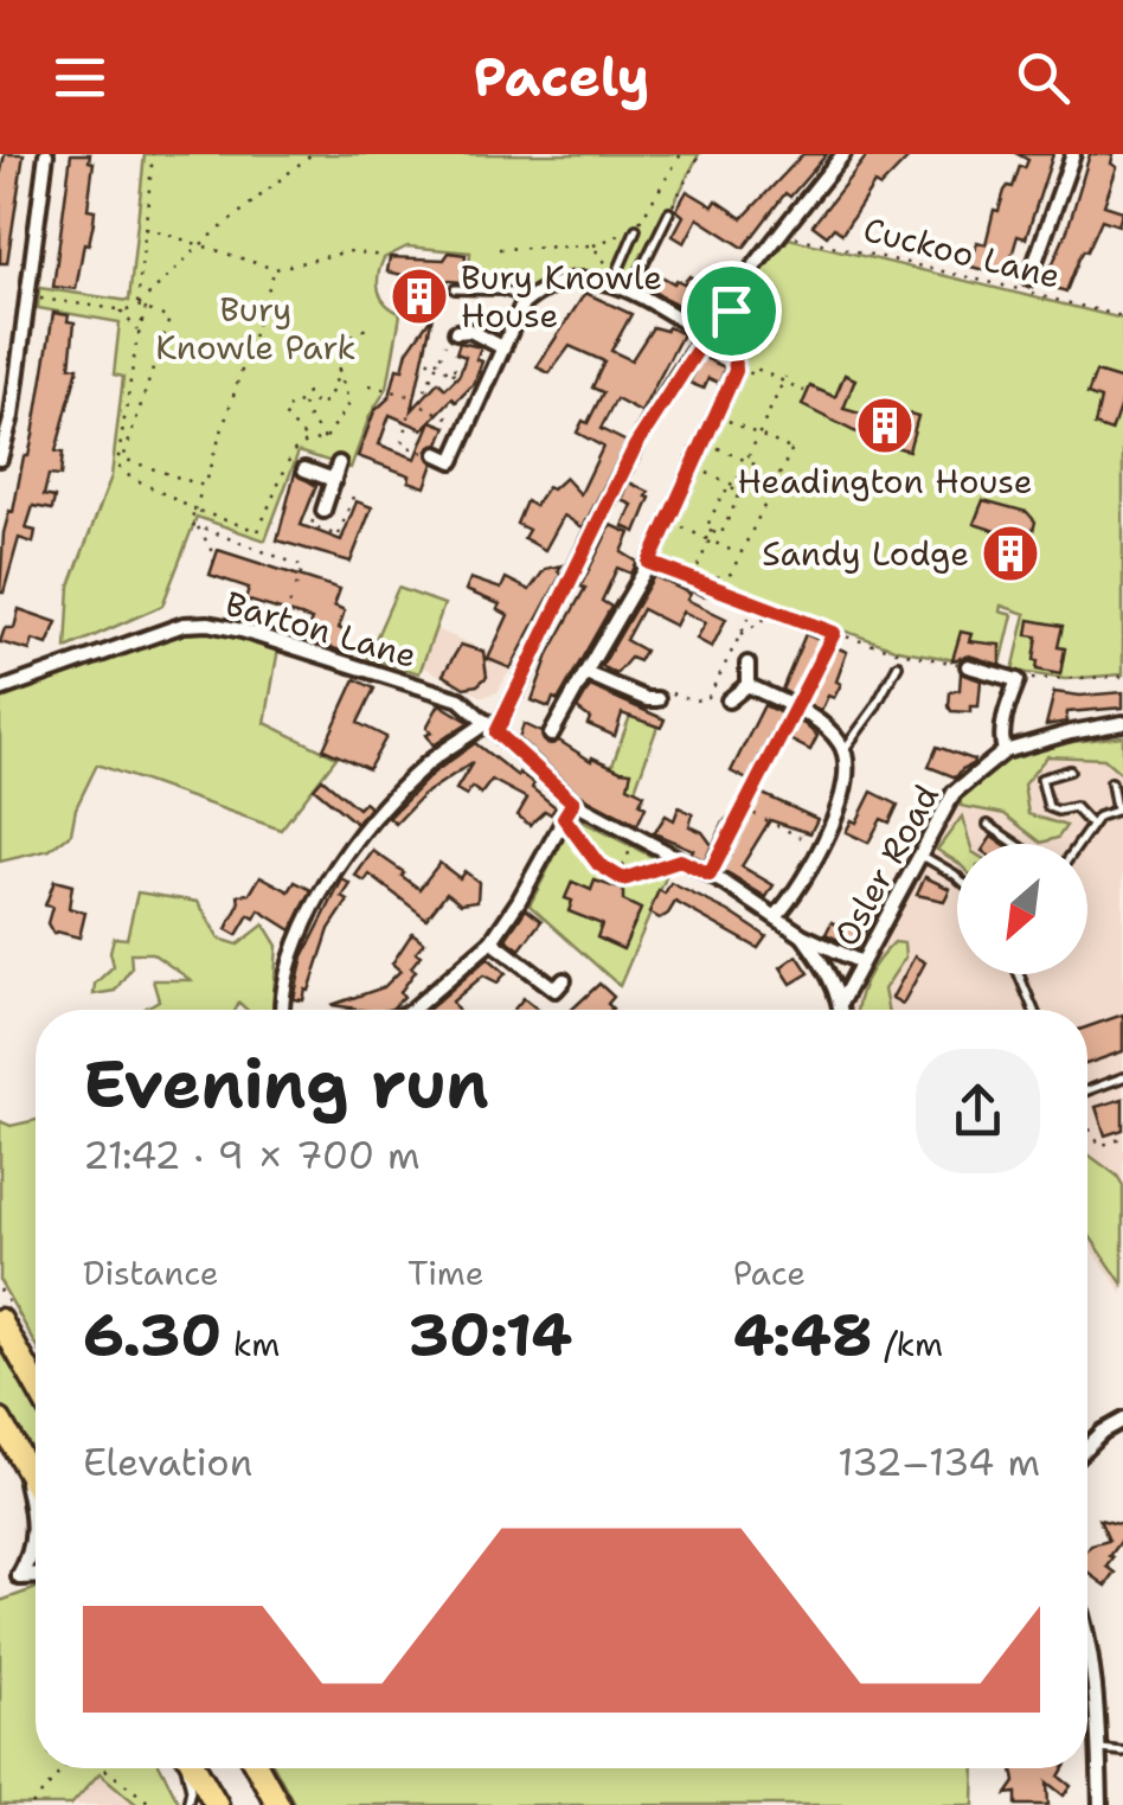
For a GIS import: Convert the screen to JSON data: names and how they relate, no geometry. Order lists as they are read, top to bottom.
{
  "streets": {
    "street": ["Barton Lane", "Osler Road"],
    "path": ["Cuckoo Lane"]
  },
  "parks": ["Bury Knowle Park"],
  "places": {
    "building": ["Bury Knowle House", "Headington House", "Sandy Lodge"]
  },
  "north": "bottom left",
  "page": {
    "header": "Pacely",
    "heading": ["Evening run", "21:42 · 9 × 700 m"],
    "stats": [
      ["Distance", "6.30 km"],
      ["Time", "30:14"],
      ["Pace", "4:48 /km"]
    ],
    "chart": ["Elevation", "132–134 m"]
  }
}
